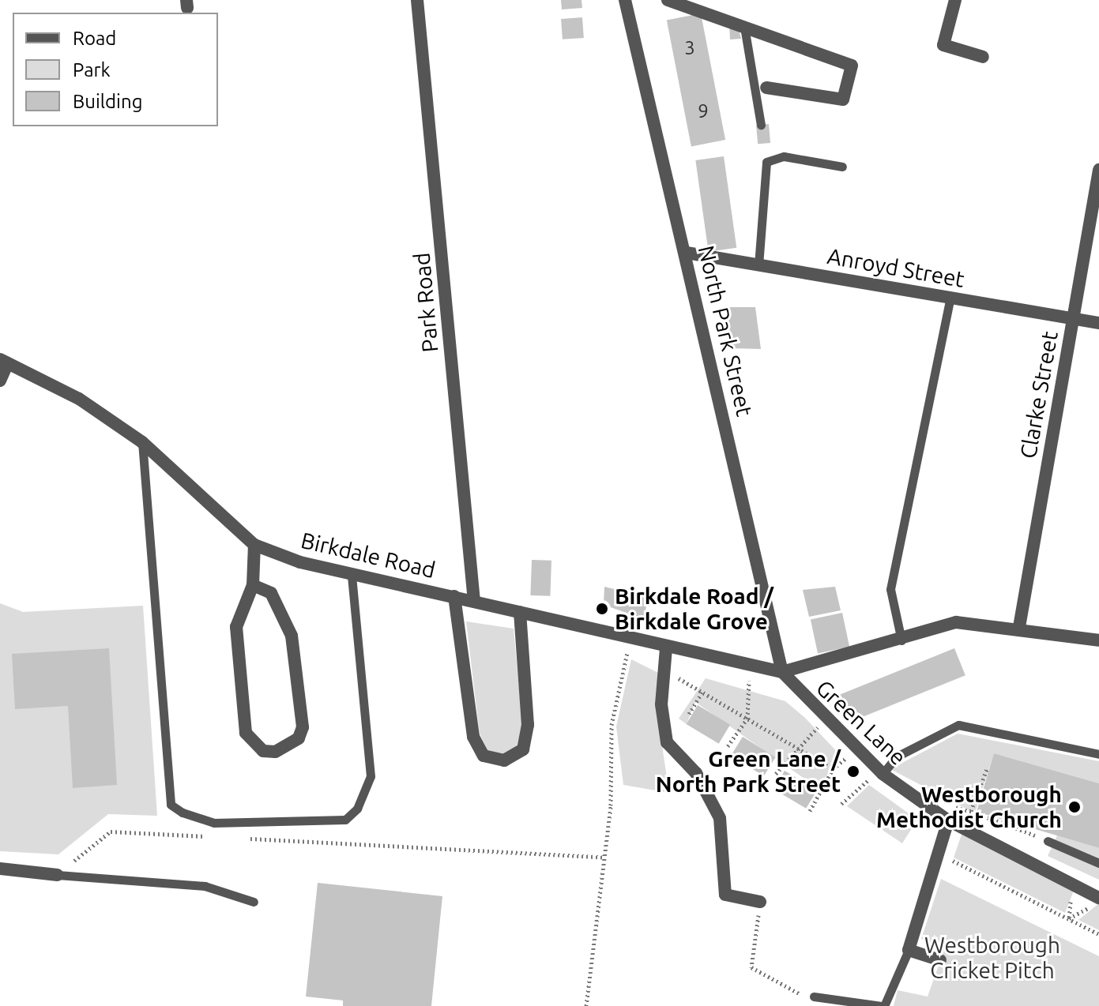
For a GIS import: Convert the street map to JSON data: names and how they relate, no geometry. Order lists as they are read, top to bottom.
{
  "streets": {
    "street": [
      "Anroyd Street",
      "Park Road",
      "North Park Street",
      "Clarke Street",
      "Birkdale Road",
      "Green Lane"
    ]
  },
  "crossings": [
    ["Anroyd Street", "North Park Street"],
    ["Anroyd Street", "Clarke Street"],
    ["Park Road", "Birkdale Road"],
    ["North Park Street", "Birkdale Road"],
    ["North Park Street", "Green Lane"],
    ["Birkdale Road", "Green Lane"]
  ],
  "parks": ["Westborough Cricket Pitch"],
  "places": ["Birkdale Road / Birkdale Grove", "Green Lane / North Park Street", "Westborough Methodist Church"],
  "house_numbers": ["3", "9"],
  "legend": ["Road", "Park", "Building"]
}
